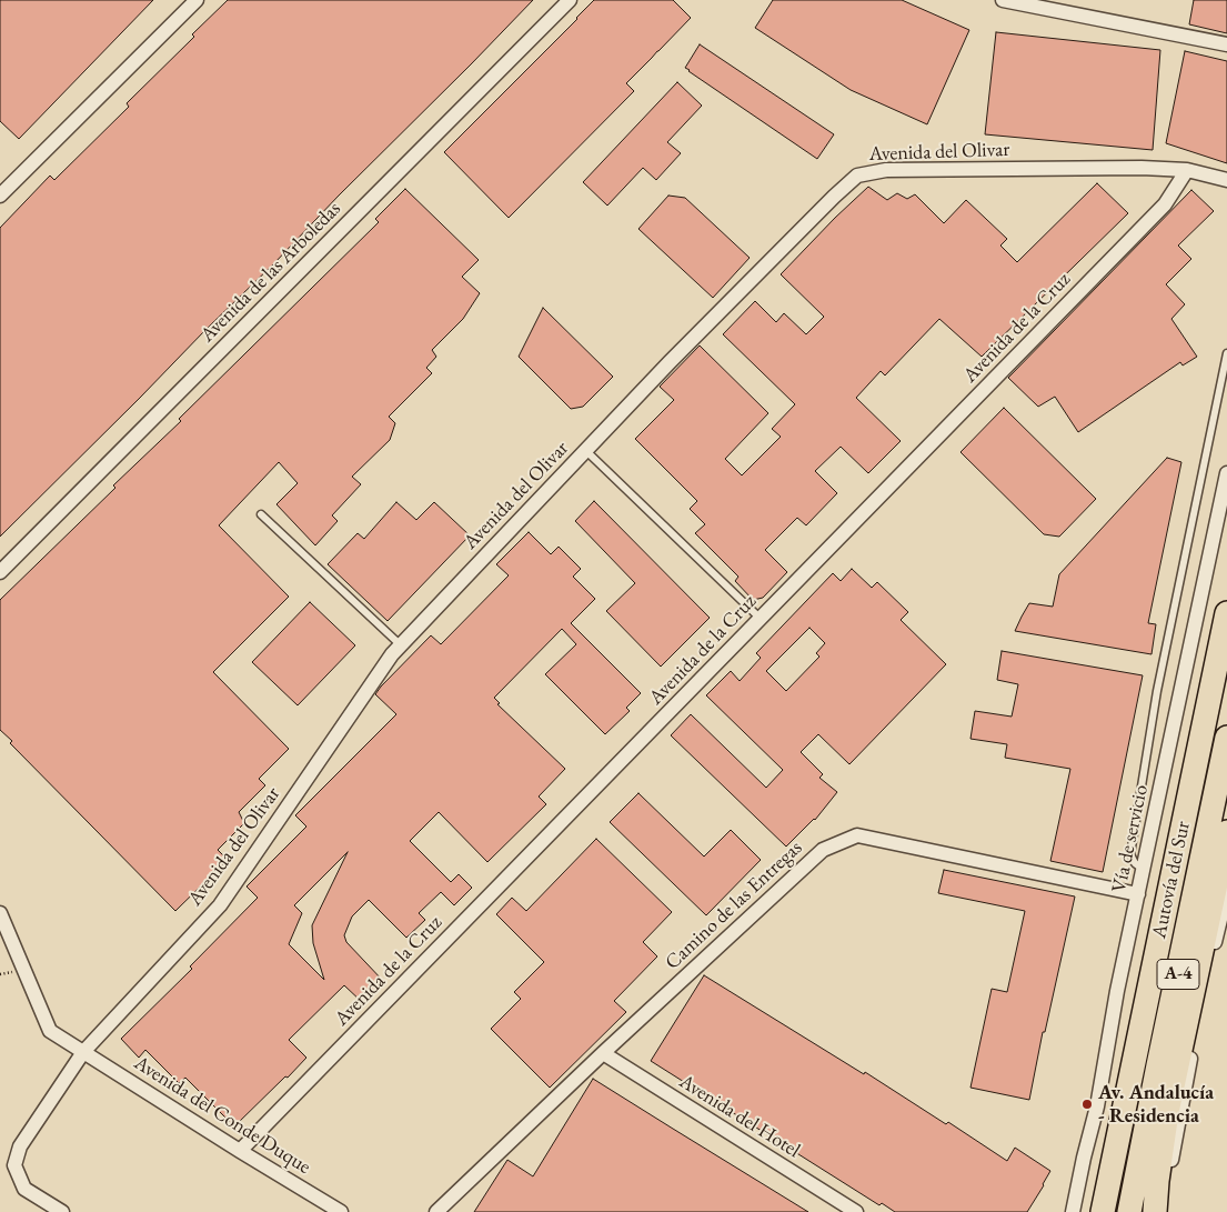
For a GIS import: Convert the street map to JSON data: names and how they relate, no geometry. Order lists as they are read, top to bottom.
{
  "streets": {
    "highway": ["Autovía del Sur", "A-4"],
    "street": [
      "Avenida del Olivar",
      "Avenida de las Arboledas",
      "Avenida de la Cruz",
      "Vía de servicio",
      "Camino de las Entregas",
      "Avenida del Conde Duque",
      "Avenida del Hotel"
    ]
  },
  "crossings": [
    ["Avenida del Olivar", "Avenida de la Cruz"],
    ["Avenida del Olivar", "Avenida del Conde Duque"],
    ["Avenida de la Cruz", "Avenida del Conde Duque"],
    ["Vía de servicio", "Camino de las Entregas"],
    ["Camino de las Entregas", "Avenida del Hotel"]
  ],
  "places": ["Av. Andalucía - Residencia"]
}
